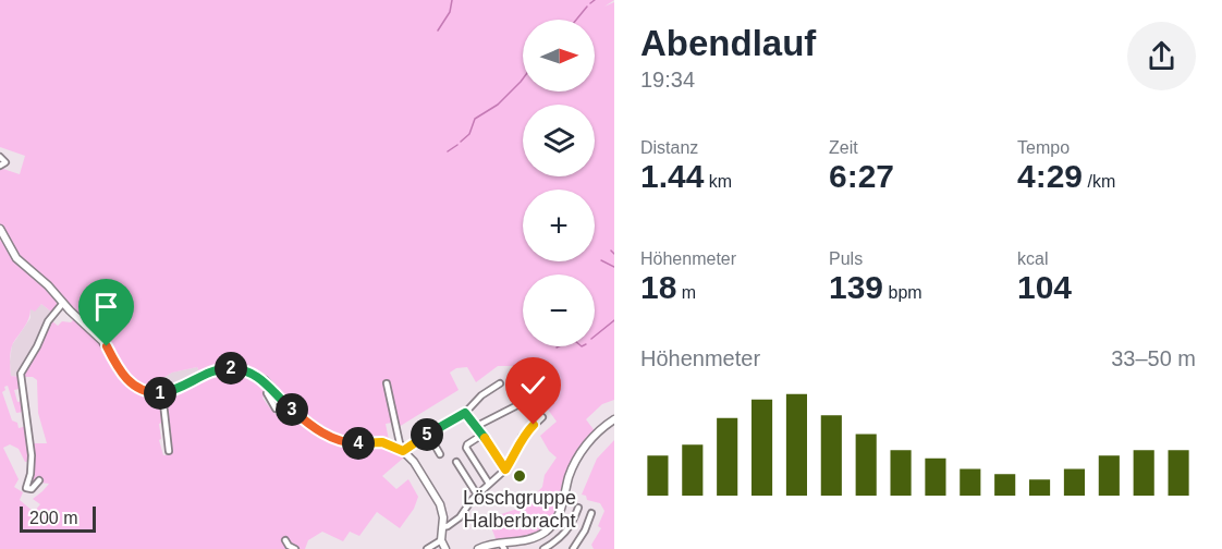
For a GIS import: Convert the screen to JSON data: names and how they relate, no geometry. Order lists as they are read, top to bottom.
{
  "places": ["Löschgruppe Halberbracht"],
  "scale_bar": "200 m",
  "north": "right",
  "page": {
    "heading": ["Abendlauf", "19:34"],
    "map_buttons": ["+", "−"],
    "stats": [
      ["Distanz", "1.44 km"],
      ["Zeit", "6:27"],
      ["Tempo", "4:29 /km"],
      ["Höhenmeter", "18 m"],
      ["Puls", "139 bpm"],
      ["kcal", "104"]
    ],
    "chart": ["Höhenmeter", "33–50 m"],
    "pins": [
      "2",
      "1",
      "3",
      "5",
      "4"
    ],
    "scale": "200 m"
  }
}
